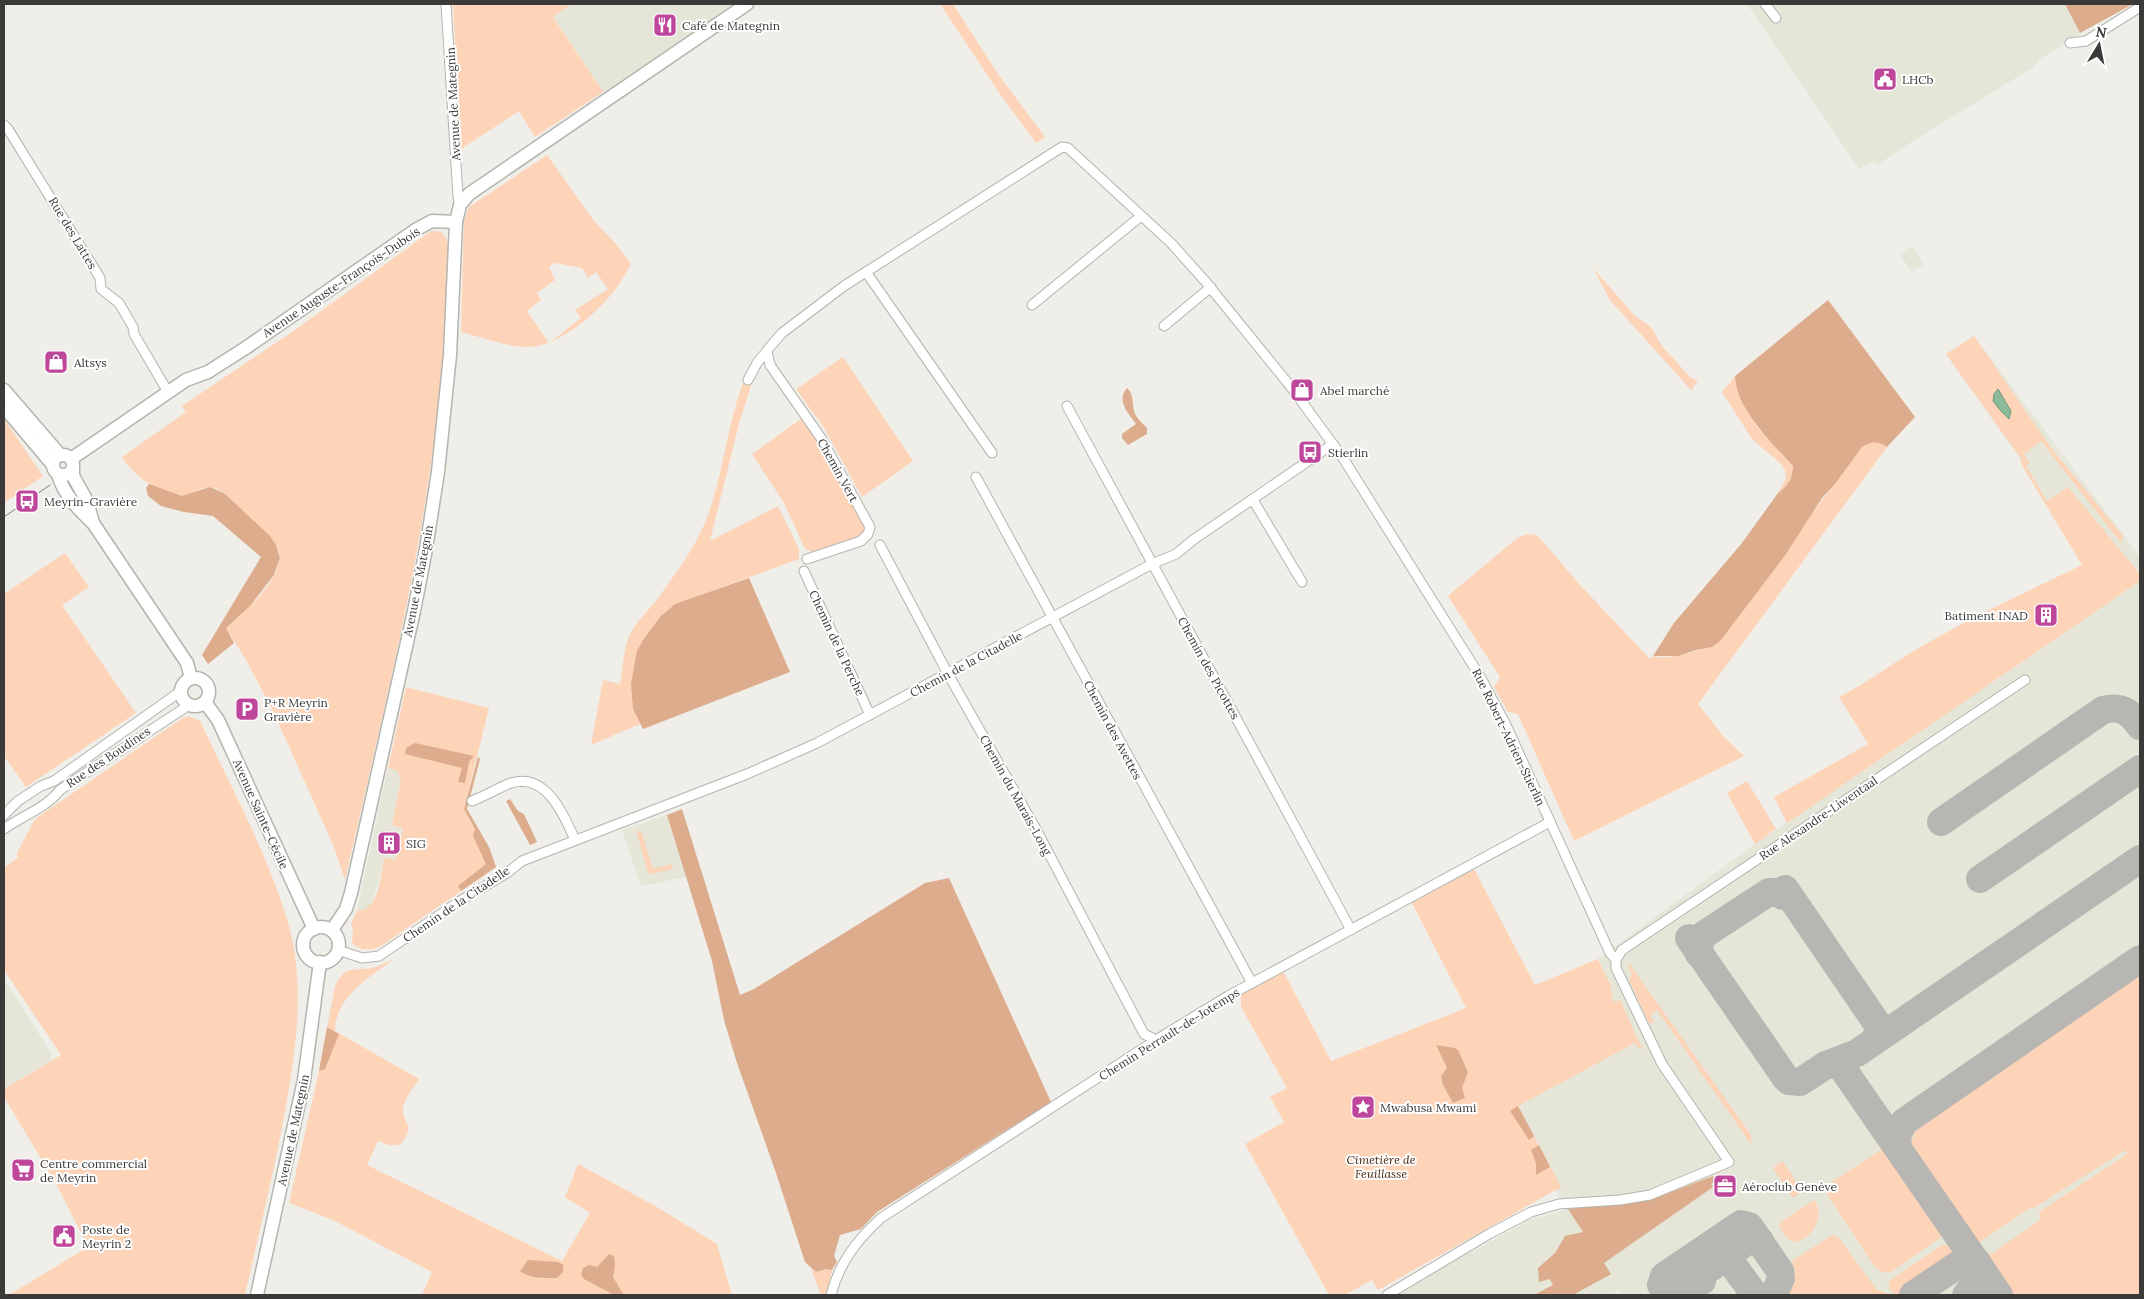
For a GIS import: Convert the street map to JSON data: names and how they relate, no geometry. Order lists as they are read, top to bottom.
{
  "streets": {
    "main road": ["Avenue de Mategnin", "Avenue Auguste-François-Dubois", "Avenue Sainte-Cécile"],
    "street": [
      "Rue des Lattes",
      "Chemin Vert",
      "Chemin de la Perche",
      "Chemin de la Citadelle",
      "Chemin des Picottes",
      "Chemin des Avettes",
      "Rue Robert-Adrien-Stierlin",
      "Rue des Boudines",
      "Chemin du Marais-Long",
      "Rue Alexandre-Liwentaal",
      "Chemin Perrault-de-Jotemps"
    ]
  },
  "crossings": [
    ["Avenue de Mategnin", "Avenue Auguste-François-Dubois"],
    ["Avenue de Mategnin", "Chemin de la Citadelle"],
    ["Avenue de Mategnin", "Avenue Sainte-Cécile"],
    ["Rue des Lattes", "Avenue Auguste-François-Dubois"],
    ["Chemin de la Perche", "Chemin de la Citadelle"],
    ["Chemin de la Citadelle", "Chemin des Picottes"],
    ["Chemin de la Citadelle", "Chemin des Avettes"],
    ["Chemin de la Citadelle", "Rue Robert-Adrien-Stierlin"],
    ["Chemin de la Citadelle", "Chemin du Marais-Long"],
    ["Chemin de la Citadelle", "Avenue Sainte-Cécile"],
    ["Chemin des Picottes", "Chemin Perrault-de-Jotemps"],
    ["Chemin des Avettes", "Chemin Perrault-de-Jotemps"],
    ["Rue Robert-Adrien-Stierlin", "Rue Alexandre-Liwentaal"],
    ["Rue Robert-Adrien-Stierlin", "Chemin Perrault-de-Jotemps"],
    ["Rue des Boudines", "Avenue Sainte-Cécile"],
    ["Chemin du Marais-Long", "Chemin Perrault-de-Jotemps"]
  ],
  "parks": ["Cimetière de Feuillasse"],
  "places": {
    "restaurant": ["Café de Mategnin"],
    "public building": ["LHCb", "Poste de Meyrin 2"],
    "shop": ["Altsys", "Abel marché"],
    "bus stop": ["Stierlin", "Meyrin-Gravière"],
    "building": ["Batiment INAD", "SIG"],
    "parking": ["P+R Meyrin Gravière"],
    "place": ["Mwabusa Mwami"],
    "supermarket": ["Centre commercial de Meyrin"],
    "office": ["Aéroclub Genève"]
  },
  "north": "top"
}
